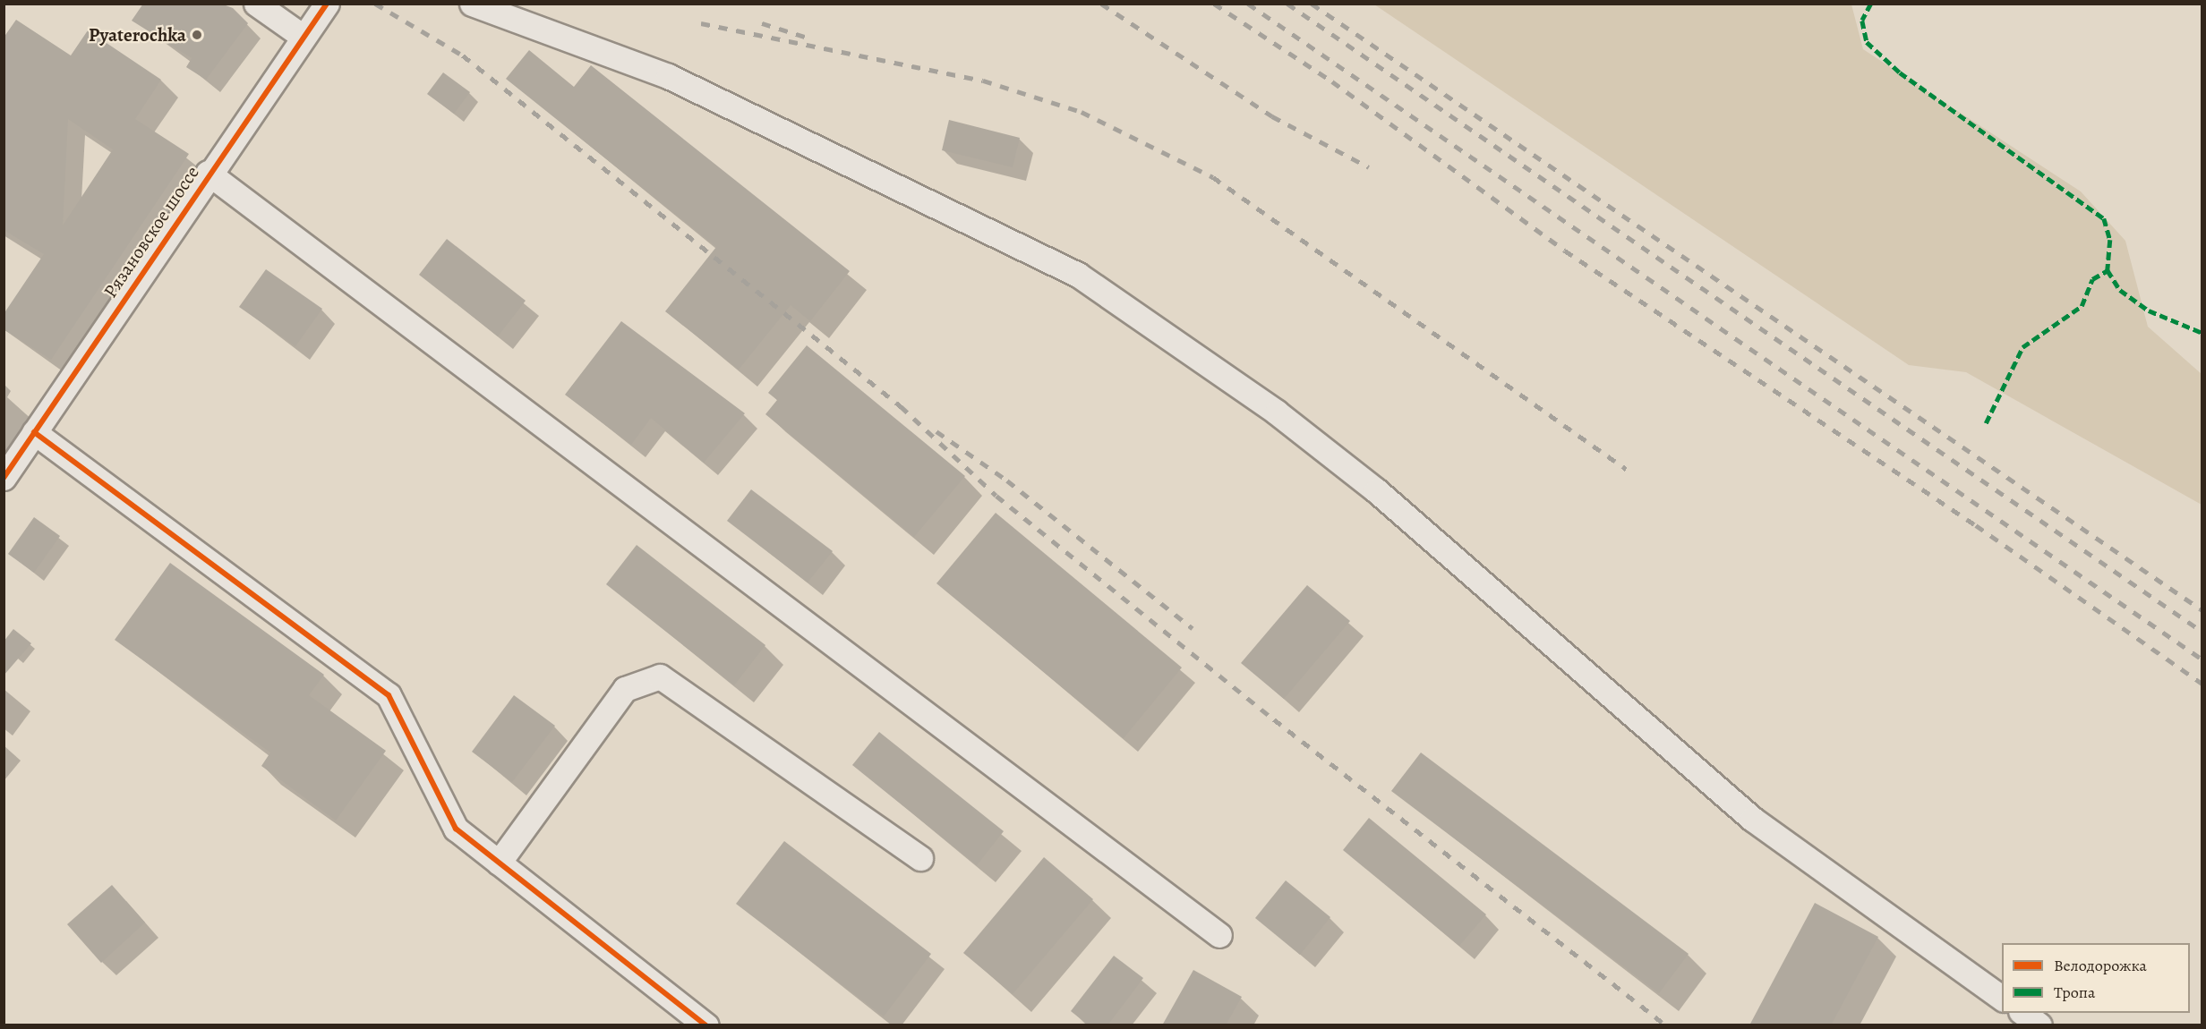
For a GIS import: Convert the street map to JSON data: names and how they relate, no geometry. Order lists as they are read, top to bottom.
{
  "streets": {
    "street": ["Рязановское шоссе"]
  },
  "places": ["Pyaterochka"],
  "legend": ["Велодорожка", "Тропа"]
}
